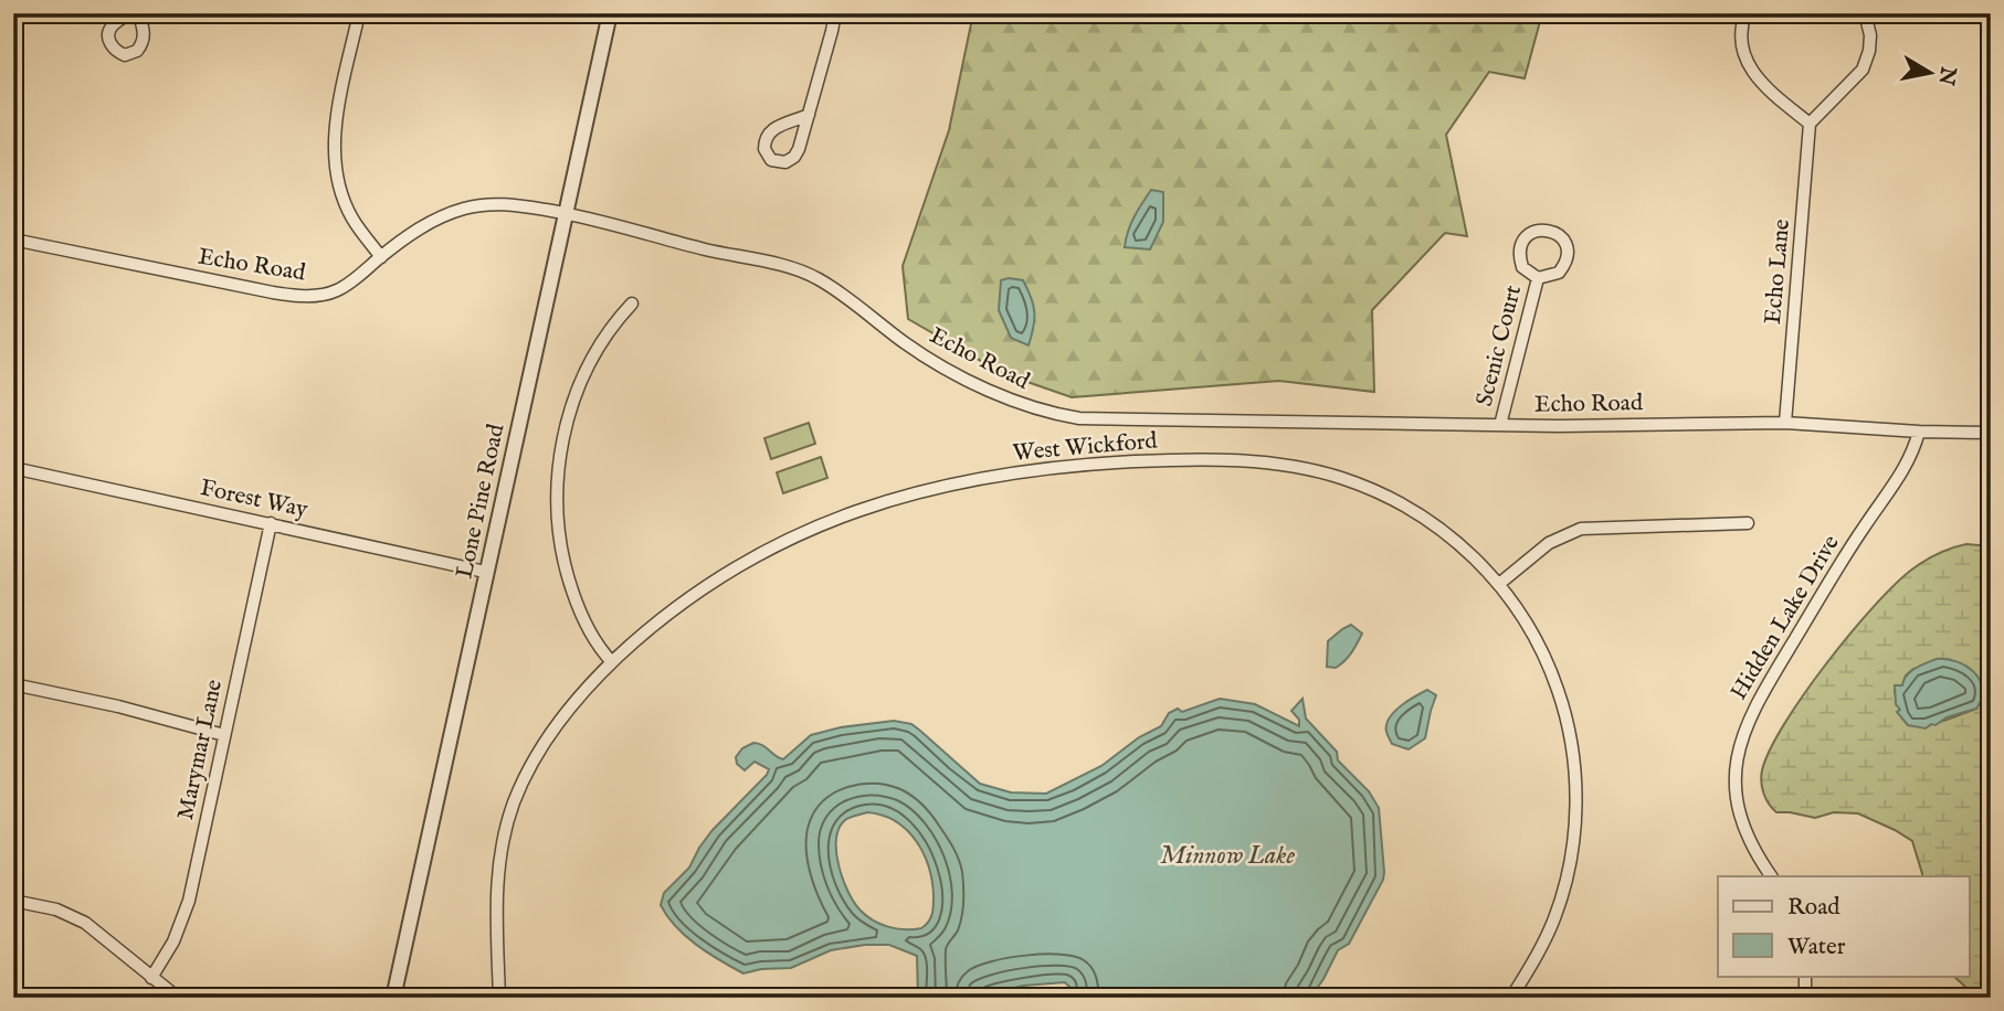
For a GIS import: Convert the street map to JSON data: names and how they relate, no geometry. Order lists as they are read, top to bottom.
{
  "streets": {
    "street": [
      "Echo Road",
      "Echo Lane",
      "Scenic Court",
      "West Wickford",
      "Forest Way",
      "Lone Pine Road",
      "Hidden Lake Drive",
      "Marymar Lane"
    ]
  },
  "crossings": [
    ["Echo Road", "Echo Lane"],
    ["Echo Road", "Scenic Court"],
    ["Echo Road", "Lone Pine Road"],
    ["Echo Road", "Hidden Lake Drive"],
    ["Forest Way", "Lone Pine Road"],
    ["Forest Way", "Marymar Lane"]
  ],
  "water": ["Minnow Lake"],
  "legend": ["Road", "Water"],
  "north": "right"
}
